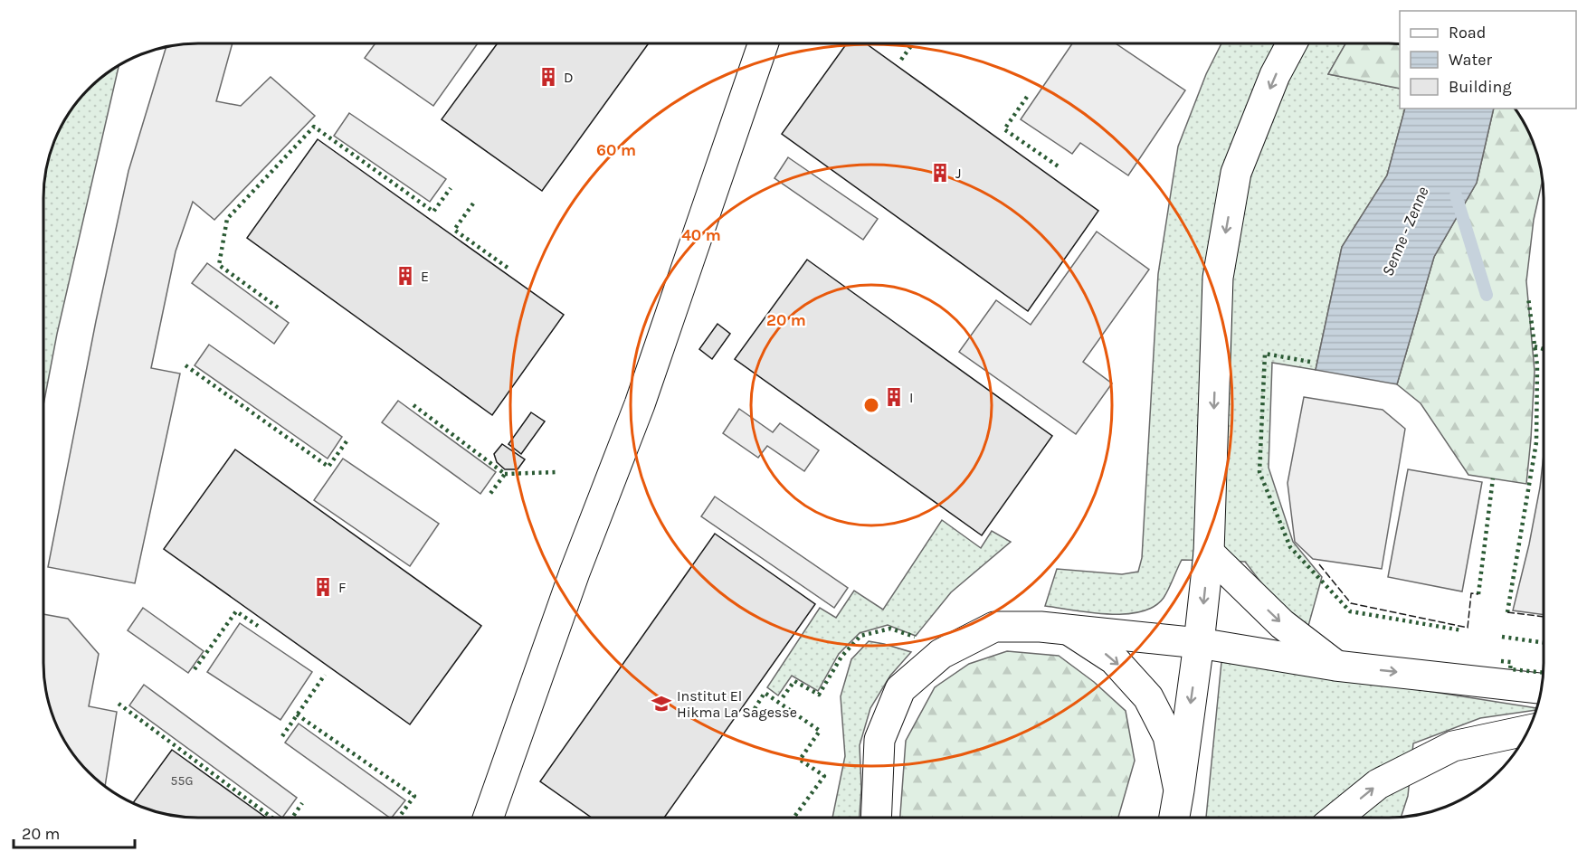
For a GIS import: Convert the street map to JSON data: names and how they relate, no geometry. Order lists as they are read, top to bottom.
{
  "water": ["Senne - Zenne"],
  "places": {
    "building": [
      "D",
      "J",
      "E",
      "I",
      "F"
    ],
    "school or university": ["Institut El Hikma La Sagesse"]
  },
  "house_numbers": ["55G"],
  "legend": ["Road", "Water", "Building"],
  "scale_bar": "20 m",
  "rings": ["60 m", "40 m", "20 m"]
}
